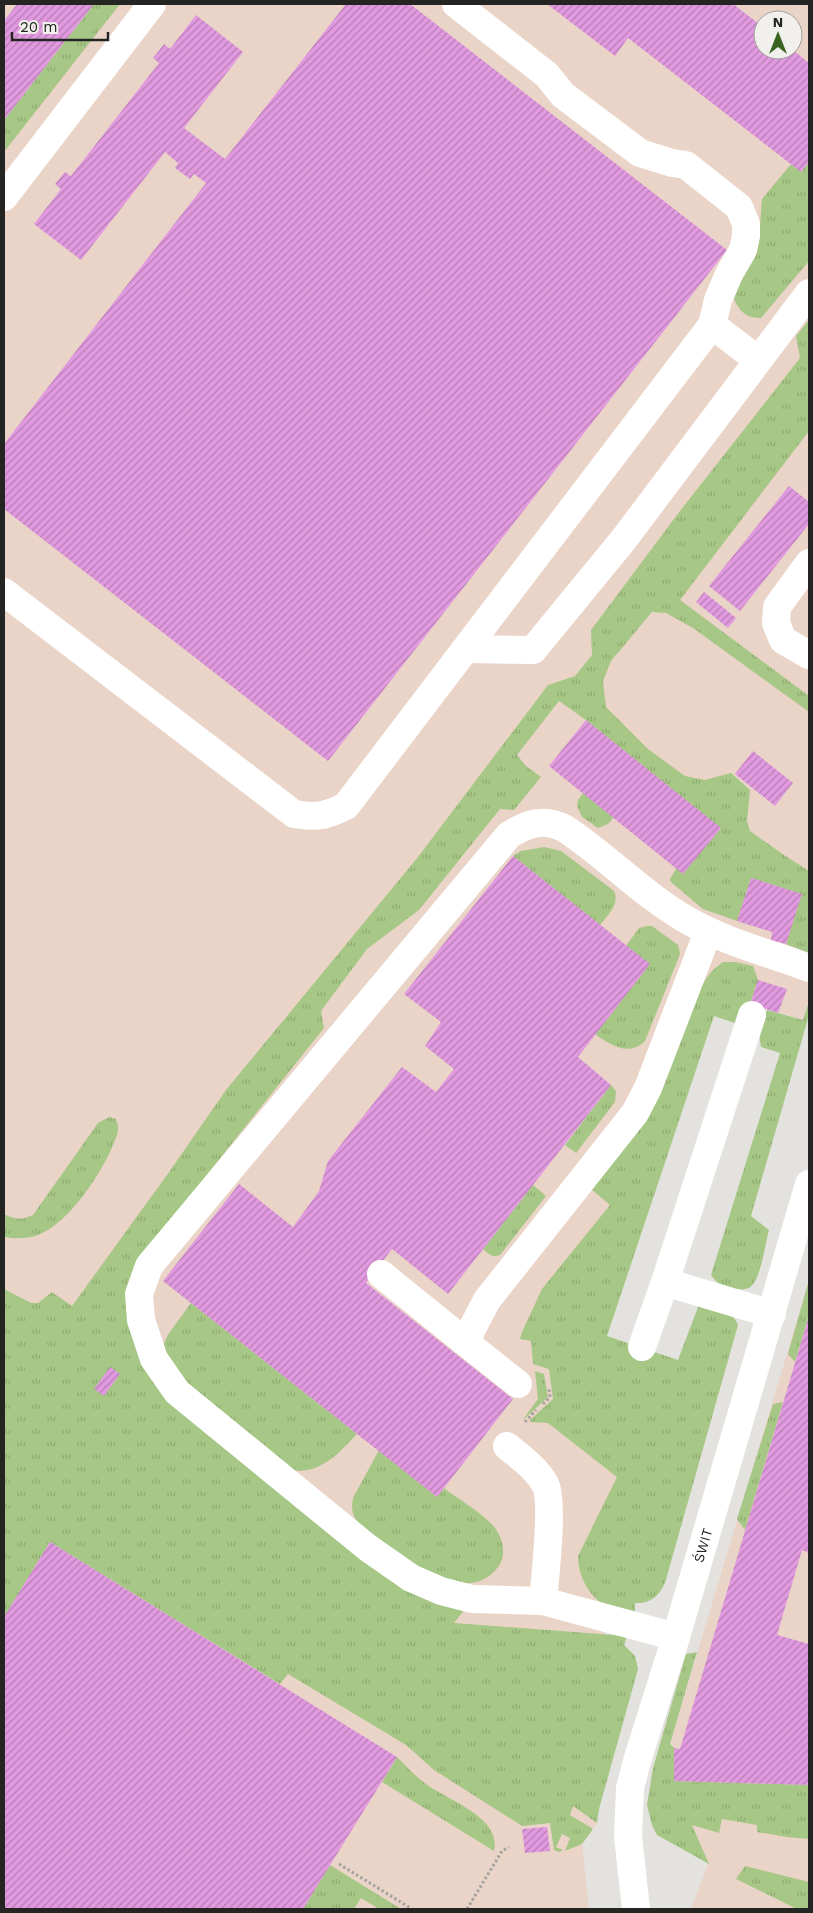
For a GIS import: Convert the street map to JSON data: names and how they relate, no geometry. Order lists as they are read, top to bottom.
{
  "streets": {
    "street": ["ŚWIT"]
  },
  "scale_bar": "20 m",
  "north": "top"
}
